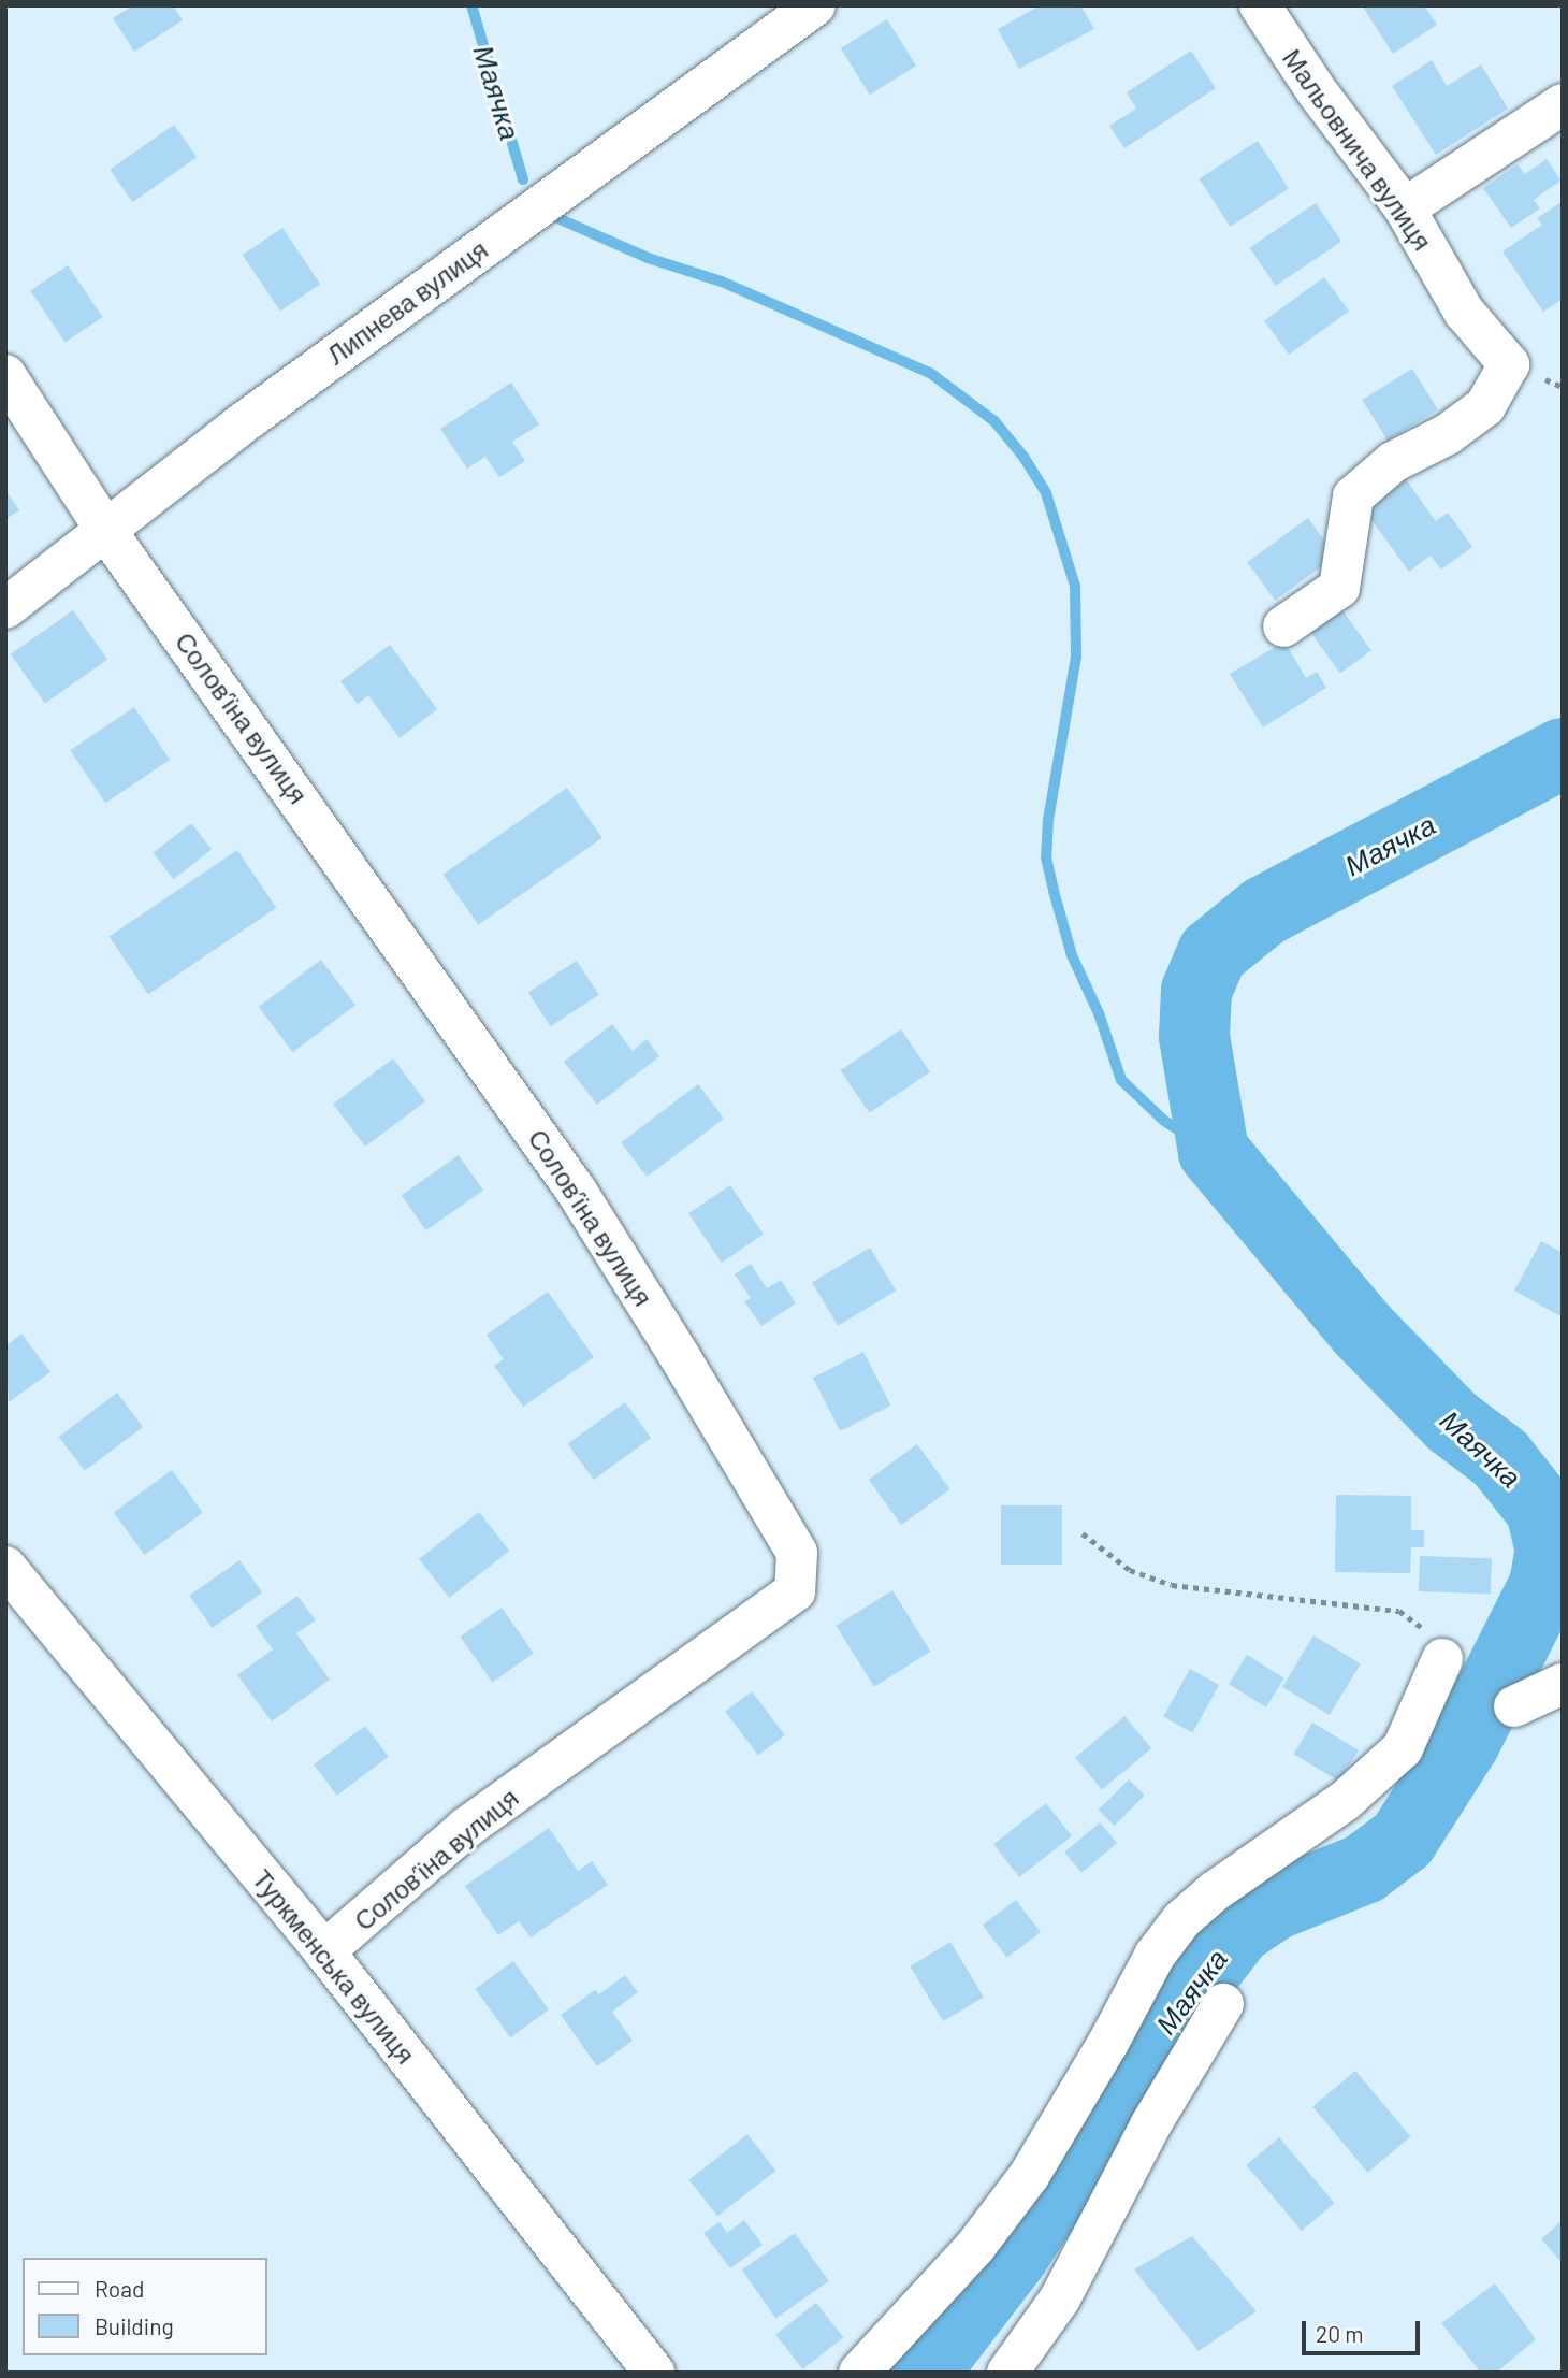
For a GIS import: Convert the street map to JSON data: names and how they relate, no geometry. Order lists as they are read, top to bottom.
{
  "streets": {
    "street": [
      "Мальовнича вулиця",
      "Липнева вулиця",
      "Соловʼїна вулиця",
      "Туркменська вулиця"
    ]
  },
  "crossings": [
    ["Липнева вулиця", "Соловʼїна вулиця"],
    ["Соловʼїна вулиця", "Туркменська вулиця"]
  ],
  "water": ["Маячка"],
  "legend": ["Road", "Building"],
  "scale_bar": "20 m"
}
